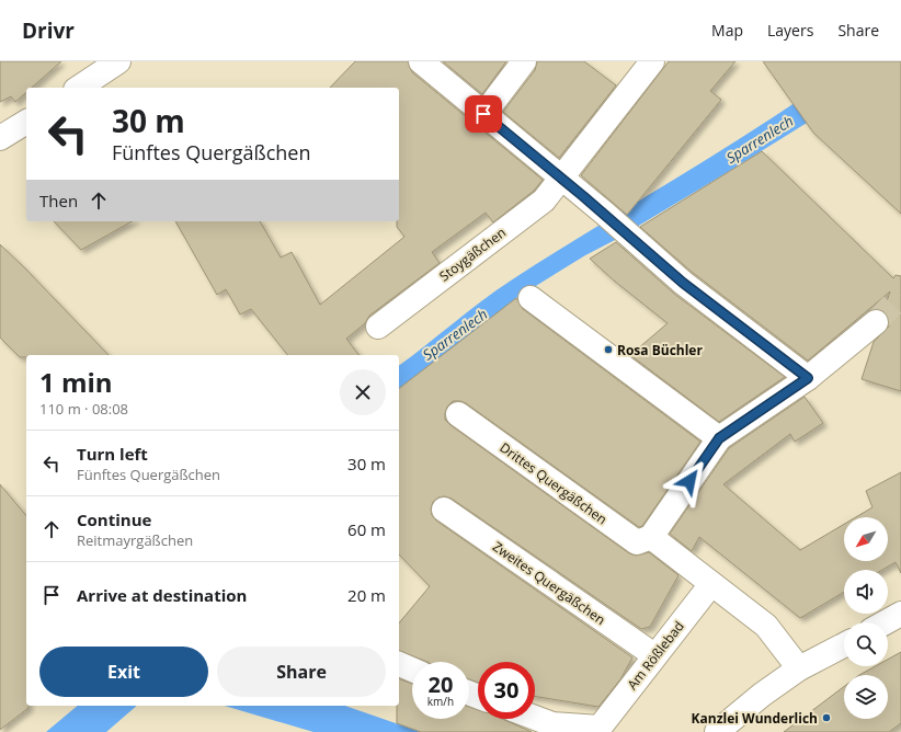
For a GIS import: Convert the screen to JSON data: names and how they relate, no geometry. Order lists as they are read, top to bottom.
{
  "streets": {
    "street": [
      "Stoygäßchen",
      "Drittes Quergäßchen",
      "Zweites Quergäßchen",
      "Am Rößlebad"
    ]
  },
  "crossings": [
    ["Zweites Quergäßchen", "Am Rößlebad"]
  ],
  "water": ["Sparrenlech"],
  "places": ["Rosa Büchler", "Kanzlei Wunderlich"],
  "north": "bottom left",
  "page": {
    "header": "Drivr",
    "nav": ["Map", "Layers", "Share"],
    "turn": ["30 m", "Fünftes Quergäßchen"],
    "then": "Then",
    "heading": ["1 min", "110 m · 08:08"],
    "list": [
      {
        "name": "Turn left",
        "note": "Fünftes Quergäßchen",
        "value": "30 m"
      },
      {
        "name": "Continue",
        "note": "Reitmayrgäßchen",
        "value": "60 m"
      },
      {
        "name": "Arrive at destination",
        "value": "20 m"
      }
    ],
    "buttons": ["Exit", "Share"],
    "speed": "20 km/h",
    "limit": "30"
  }
}
